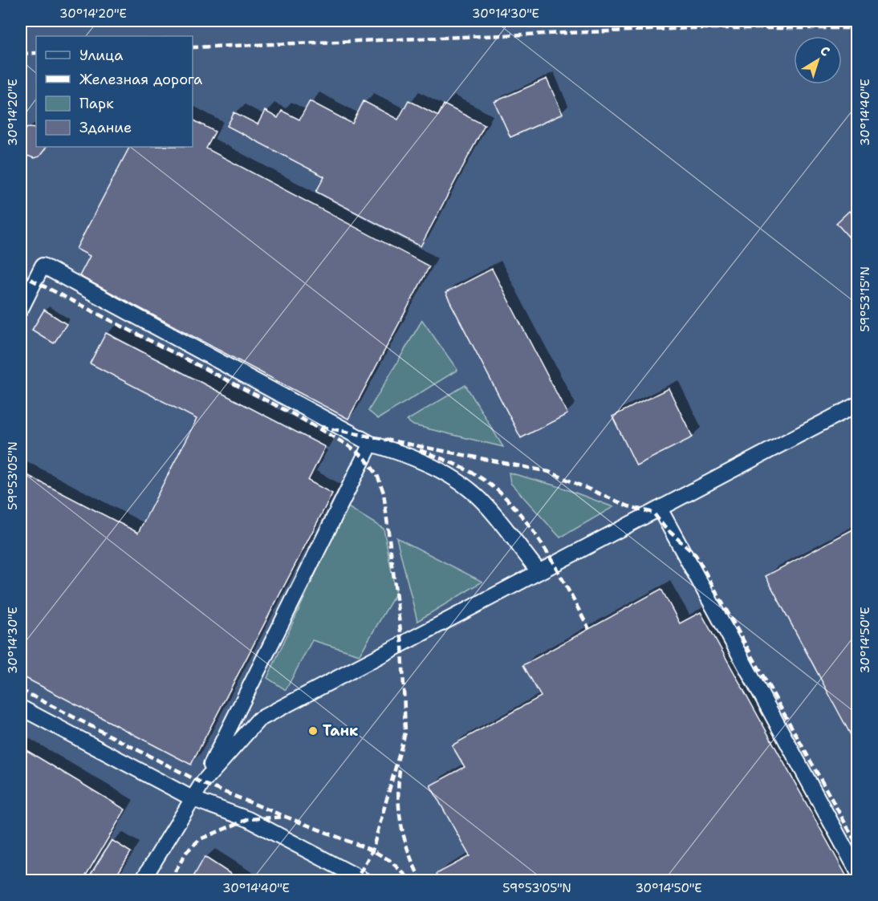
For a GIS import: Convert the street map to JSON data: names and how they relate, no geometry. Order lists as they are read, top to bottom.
{
  "places": ["Танк"],
  "legend": [
    "Улица",
    "Железная дорога",
    "Парк",
    "Здание"
  ],
  "north": "top right",
  "coordinates": [
    "30°14'20\"E",
    "30°14'30\"E",
    "30°14'40\"E",
    "59°53'15\"N",
    "59°53'05\"N",
    "30°14'50\"E"
  ]
}
